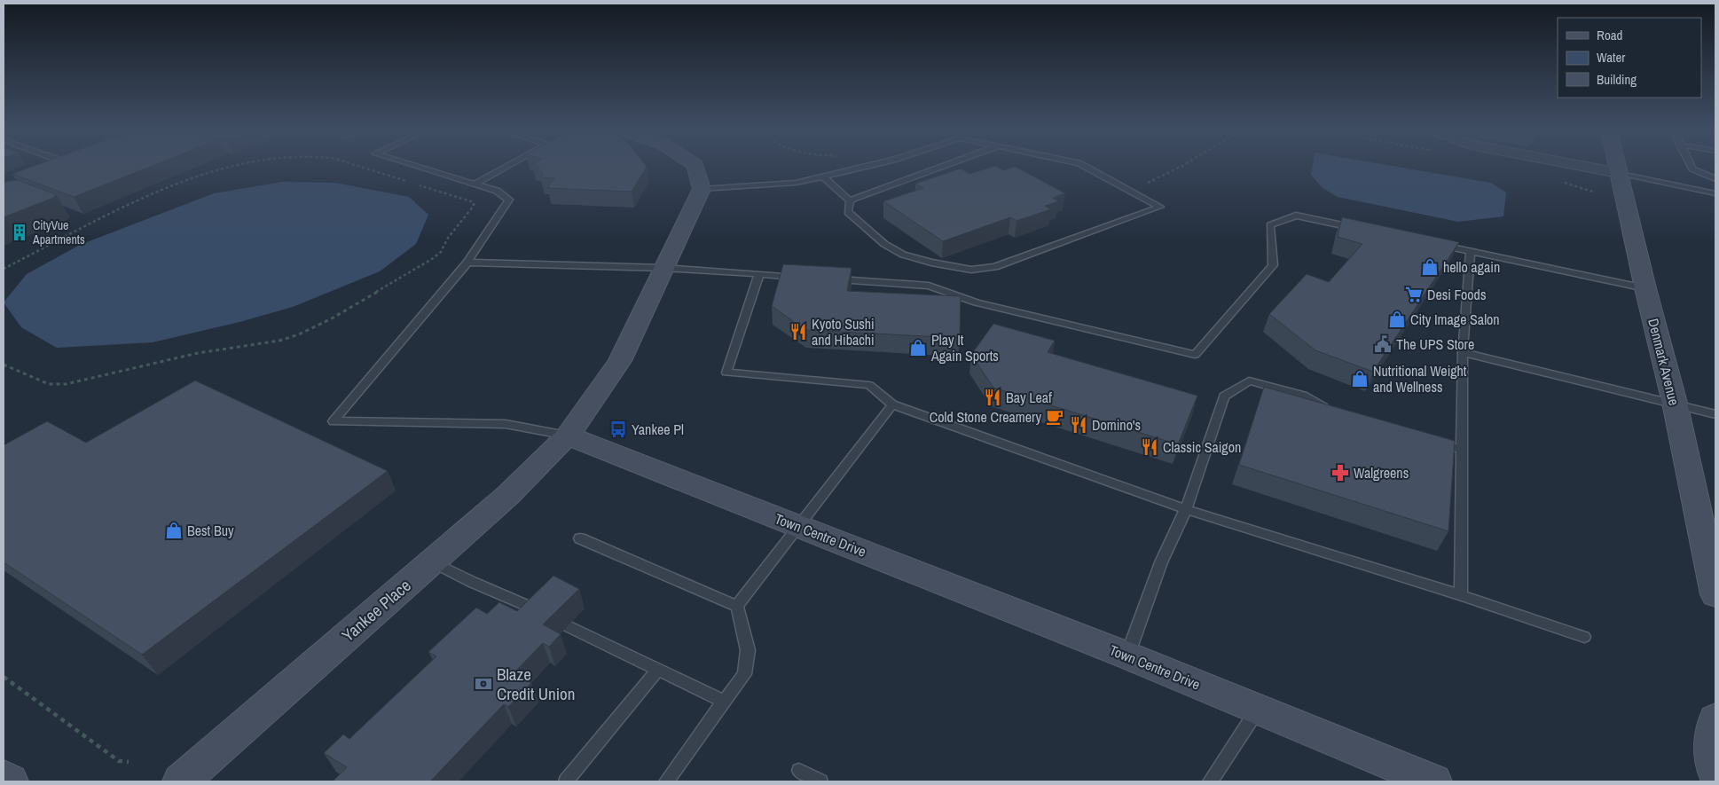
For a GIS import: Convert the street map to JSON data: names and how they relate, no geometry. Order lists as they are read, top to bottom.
{
  "streets": {
    "street": ["Denmark Avenue", "Town Centre Drive", "Yankee Place"]
  },
  "crossings": [
    ["Town Centre Drive", "Yankee Place"]
  ],
  "places": {
    "building": ["CityVue Apartments"],
    "shop": [
      "hello again",
      "City Image Salon",
      "Play It Again Sports",
      "Nutritional Weight and Wellness",
      "Best Buy"
    ],
    "supermarket": ["Desi Foods"],
    "restaurant": [
      "Kyoto Sushi and Hibachi",
      "Bay Leaf",
      "Domino's",
      "Classic Saigon"
    ],
    "public building": ["The UPS Store"],
    "cafe": ["Cold Stone Creamery"],
    "bus stop": ["Yankee Pl"],
    "pharmacy": ["Walgreens"],
    "bank": ["Blaze Credit Union"]
  },
  "legend": ["Road", "Water", "Building"]
}
